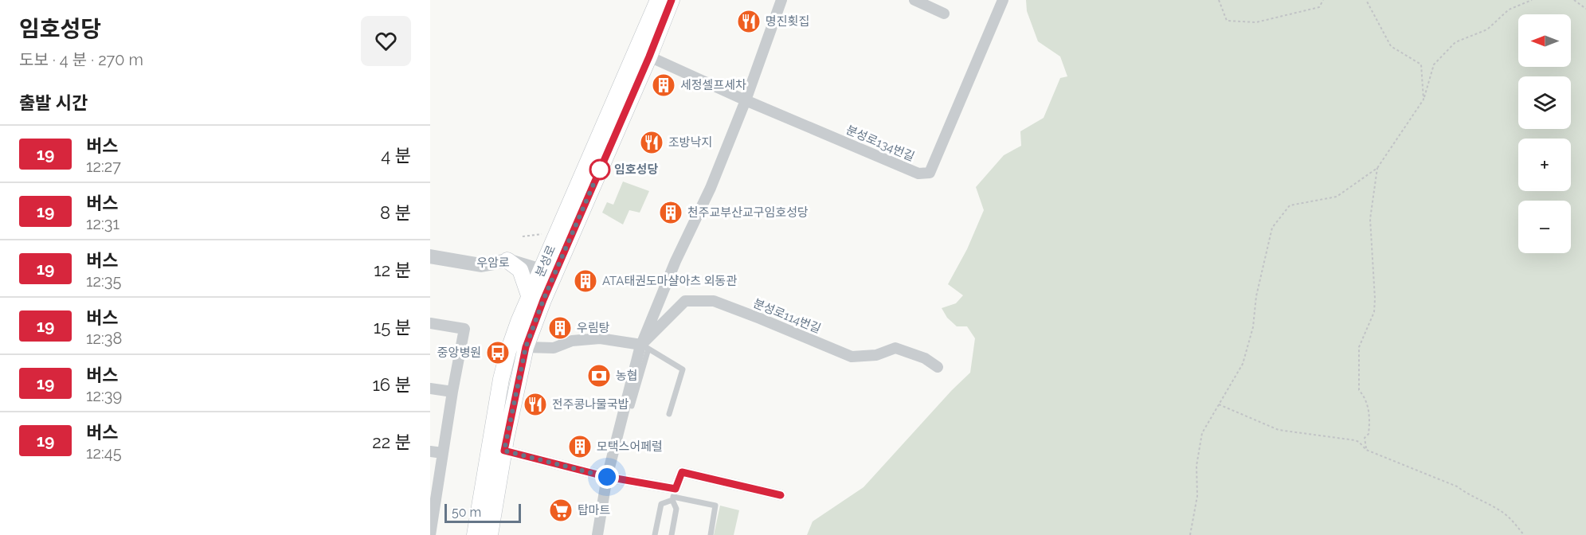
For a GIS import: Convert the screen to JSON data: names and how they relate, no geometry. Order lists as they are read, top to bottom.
{
  "streets": {
    "main road": ["분성로"],
    "street": ["분성로134번길", "우암로", "분성로114번길"]
  },
  "crossings": [
    ["분성로134번길", "분성로"],
    ["분성로", "우암로"]
  ],
  "places": {
    "restaurant": ["명진횟집", "조방낙지", "전주콩나물국밥"],
    "building": [
      "세정셀프세차",
      "천주교부산교구임호성당",
      "ATA태권도마샬아츠 외동관",
      "우림탕",
      "모택스어페럴"
    ],
    "other": ["임호성당"],
    "bus stop": ["중앙병원"],
    "bank": ["농협"],
    "supermarket": ["탑마트"]
  },
  "lines": ["bus line 19"],
  "scale_bar": "50 m",
  "north": "left",
  "page": {
    "heading": [
      ["임호성당", "도보 · 4 분 · 270 m"],
      "출발 시간"
    ],
    "map_buttons": ["+", "−"],
    "list": [
      {
        "mark": "19",
        "name": "버스",
        "note": "12:27",
        "value": "4 분"
      },
      {
        "mark": "19",
        "name": "버스",
        "note": "12:31",
        "value": "8 분"
      },
      {
        "mark": "19",
        "name": "버스",
        "note": "12:35",
        "value": "12 분"
      },
      {
        "mark": "19",
        "name": "버스",
        "note": "12:38",
        "value": "15 분"
      },
      {
        "mark": "19",
        "name": "버스",
        "note": "12:39",
        "value": "16 분"
      },
      {
        "mark": "19",
        "name": "버스",
        "note": "12:45",
        "value": "22 분"
      }
    ],
    "scale": "50 m"
  }
}
